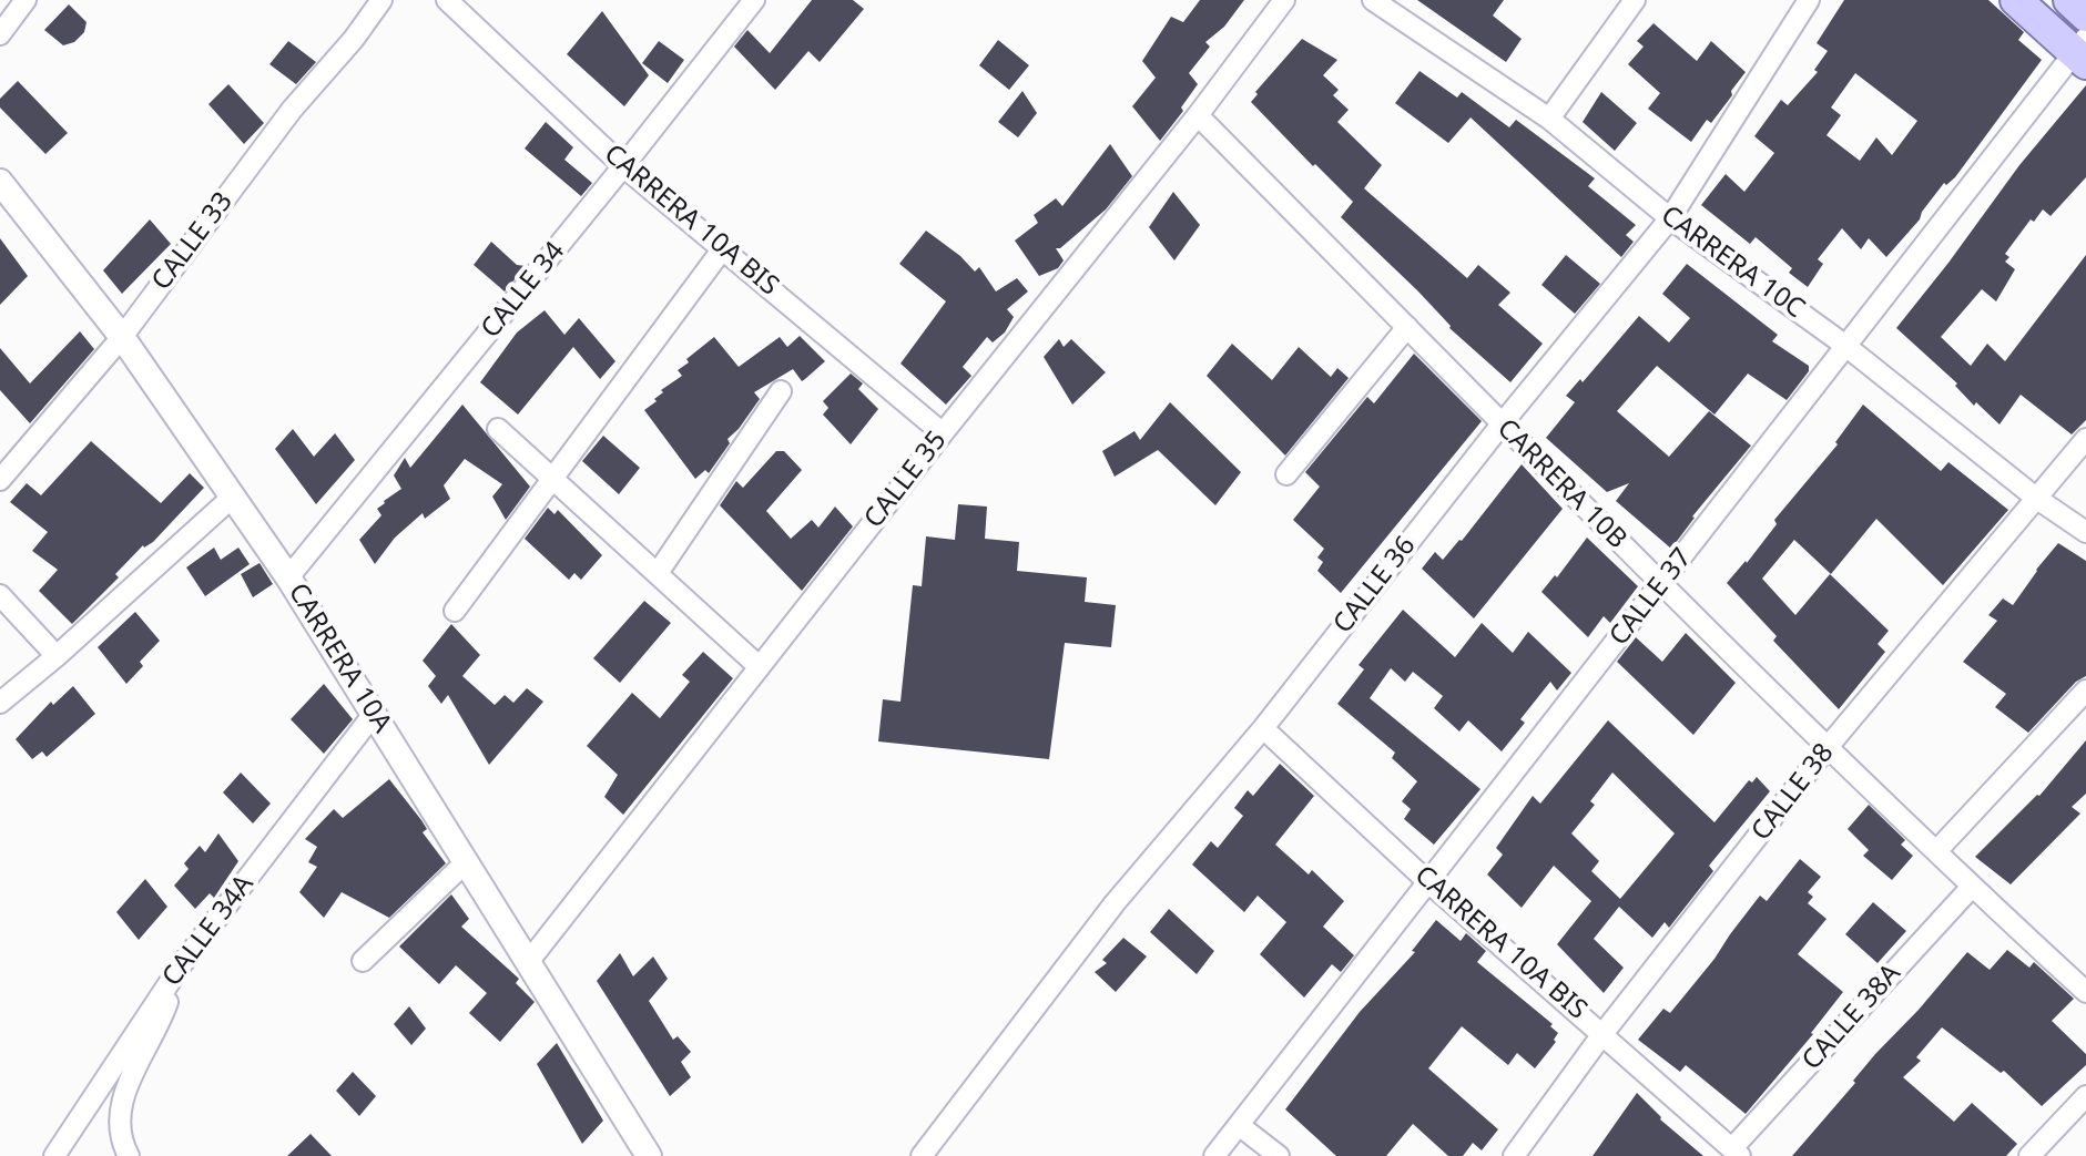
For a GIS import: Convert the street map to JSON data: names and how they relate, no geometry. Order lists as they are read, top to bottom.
{
  "streets": {
    "street": [
      "CARRERA 10A BIS",
      "CALLE 33",
      "CARRERA 10C",
      "CALLE 34",
      "CALLE 35",
      "CARRERA 10B",
      "CALLE 36",
      "CALLE 37",
      "CARRERA 10A",
      "CALLE 38",
      "CALLE 34A",
      "CALLE 38A"
    ]
  },
  "crossings": [
    ["CARRERA 10A BIS", "CALLE 34"],
    ["CARRERA 10A BIS", "CALLE 35"],
    ["CARRERA 10A BIS", "CALLE 36"],
    ["CARRERA 10A BIS", "CALLE 37"],
    ["CARRERA 10A BIS", "CALLE 38"],
    ["CARRERA 10A BIS", "CALLE 38A"],
    ["CALLE 33", "CARRERA 10A"],
    ["CARRERA 10C", "CALLE 36"],
    ["CARRERA 10C", "CALLE 37"],
    ["CARRERA 10C", "CALLE 38"],
    ["CALLE 34", "CARRERA 10A"],
    ["CALLE 35", "CARRERA 10B"],
    ["CALLE 35", "CARRERA 10A"],
    ["CARRERA 10B", "CALLE 36"],
    ["CARRERA 10B", "CALLE 37"],
    ["CARRERA 10B", "CALLE 38"],
    ["CARRERA 10B", "CALLE 38A"],
    ["CARRERA 10A", "CALLE 34A"]
  ]
}
